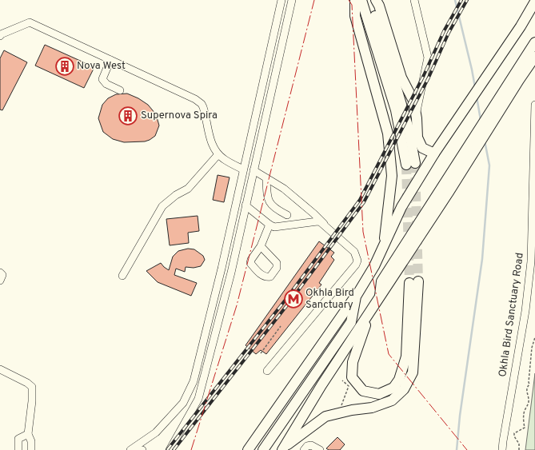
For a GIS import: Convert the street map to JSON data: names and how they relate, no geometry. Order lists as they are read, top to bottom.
{
  "streets": {
    "street": ["Okhla Bird Sanctuary Road"]
  },
  "places": {
    "building": ["Nova West", "Supernova Spira"],
    "metro station": ["Okhla Bird Sanctuary"]
  }
}
